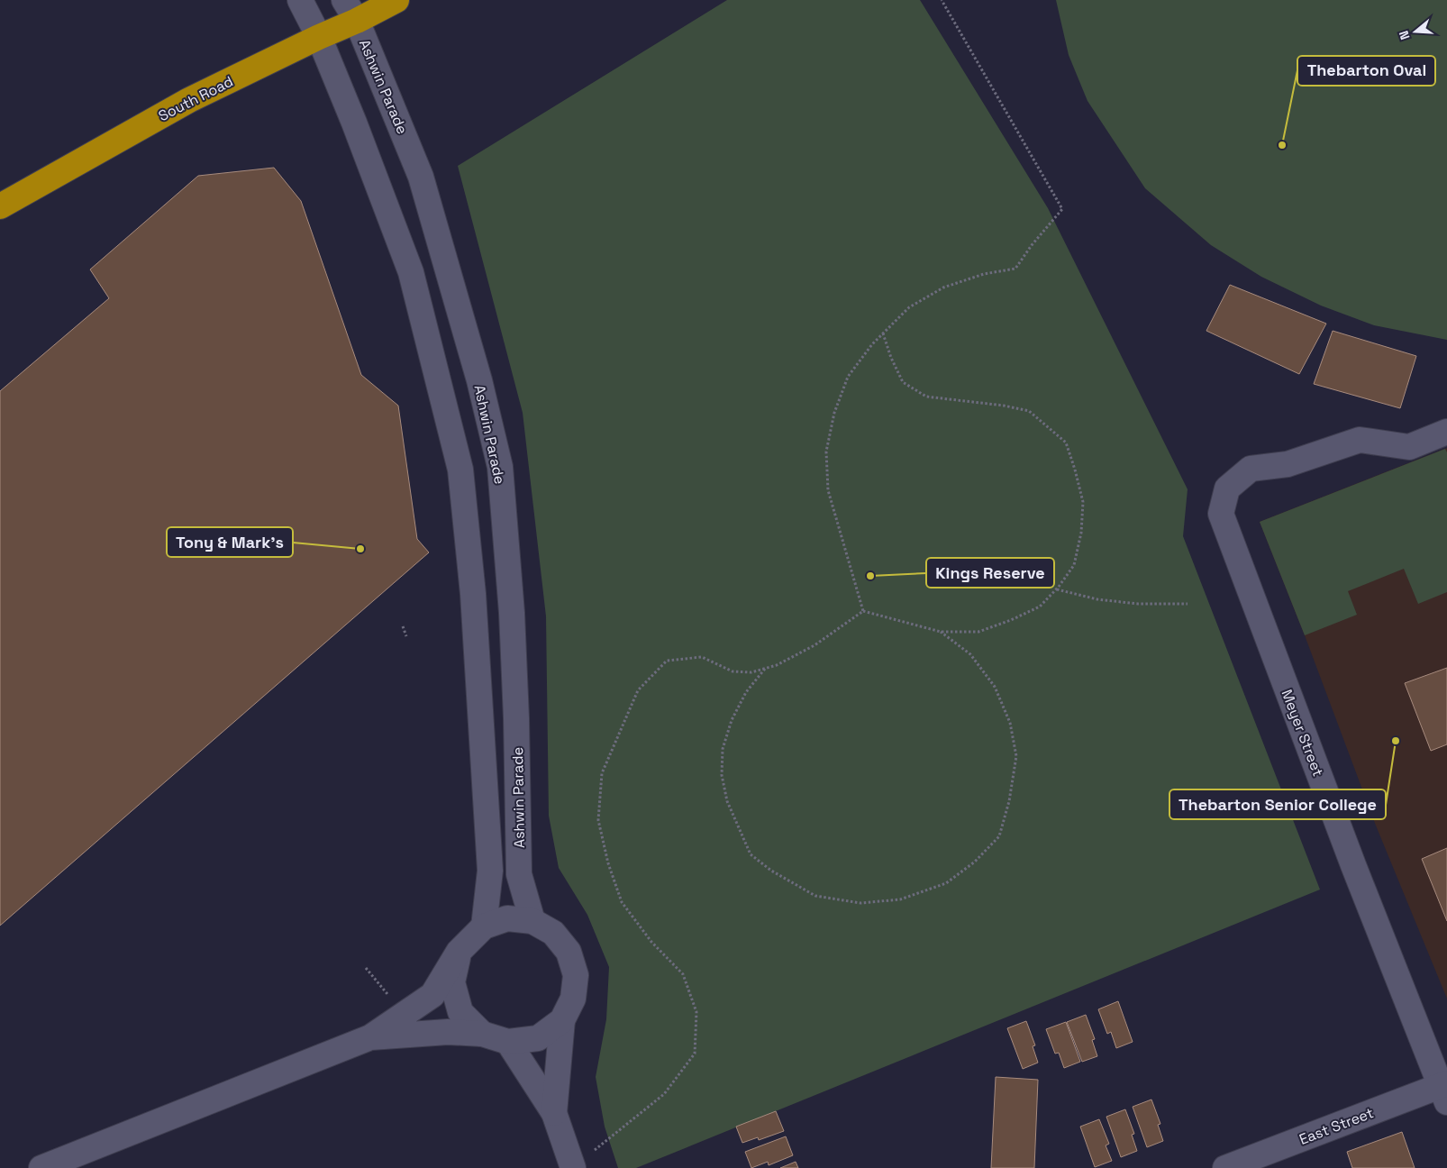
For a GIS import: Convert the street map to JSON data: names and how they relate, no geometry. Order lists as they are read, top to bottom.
{
  "streets": {
    "highway": ["South Road"],
    "street": ["Ashwin Parade", "Meyer Street", "East Street"]
  },
  "crossings": [
    ["Ashwin Parade", "South Road"],
    ["Meyer Street", "East Street"]
  ],
  "places": [
    "Thebarton Oval",
    "Tony & Mark's",
    "Kings Reserve",
    "Thebarton Senior College"
  ],
  "north": "left"
}
